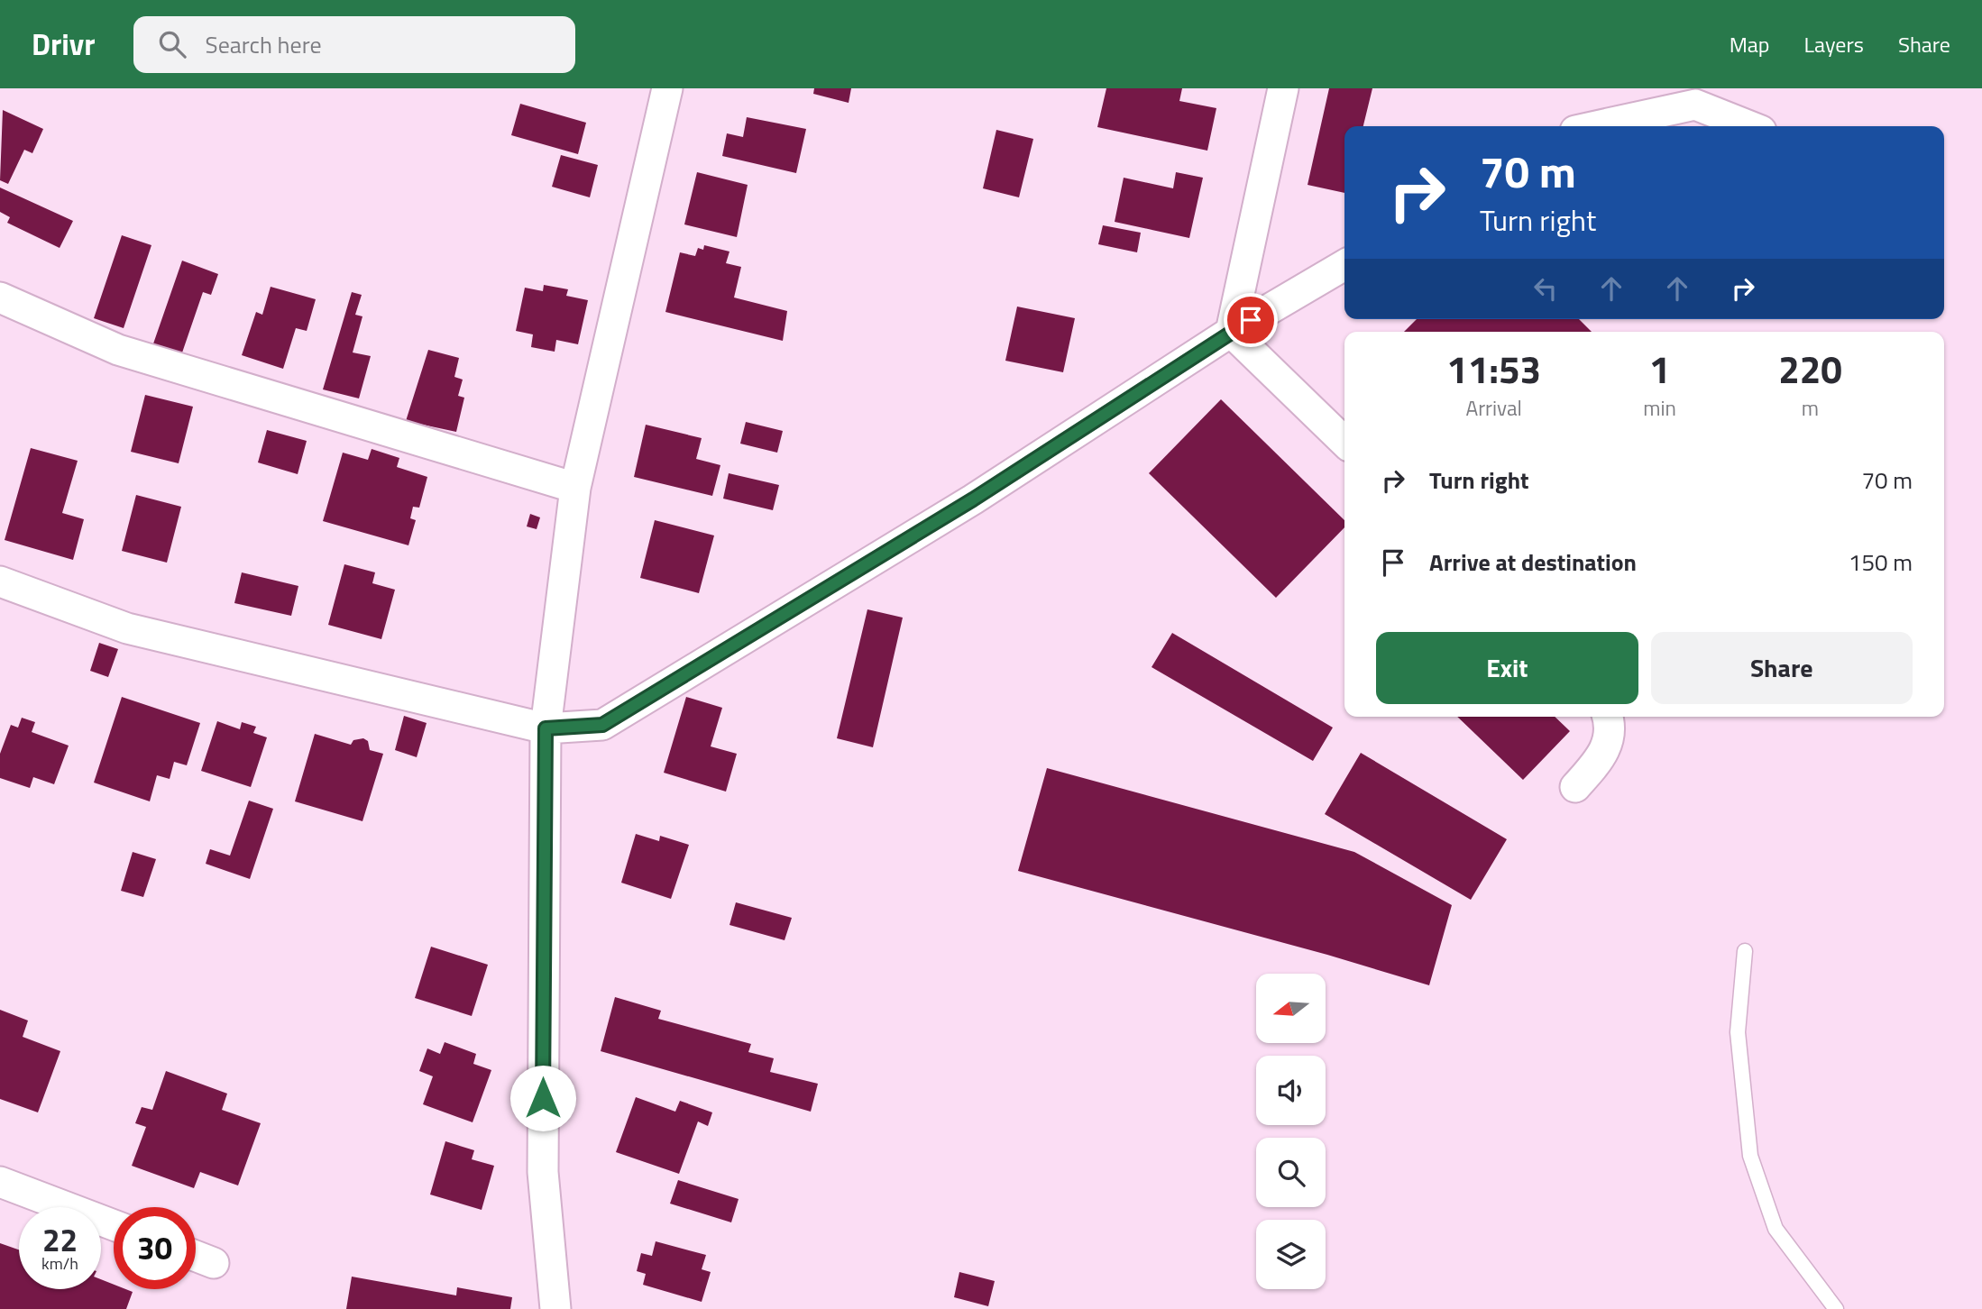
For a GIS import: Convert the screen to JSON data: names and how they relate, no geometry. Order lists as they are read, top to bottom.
{
  "north": "left",
  "page": {
    "header": "Drivr",
    "search": "Search here",
    "nav": ["Map", "Layers", "Share"],
    "turn": ["70 m", "Turn right"],
    "eta": [
      "11:53",
      "Arrival",
      "1",
      "min",
      "220",
      "m"
    ],
    "list": [
      {
        "name": "Turn right",
        "value": "70 m"
      },
      {
        "name": "Arrive at destination",
        "value": "150 m"
      }
    ],
    "buttons": ["Exit", "Share"],
    "speed": "22 km/h",
    "limit": "30"
  }
}
